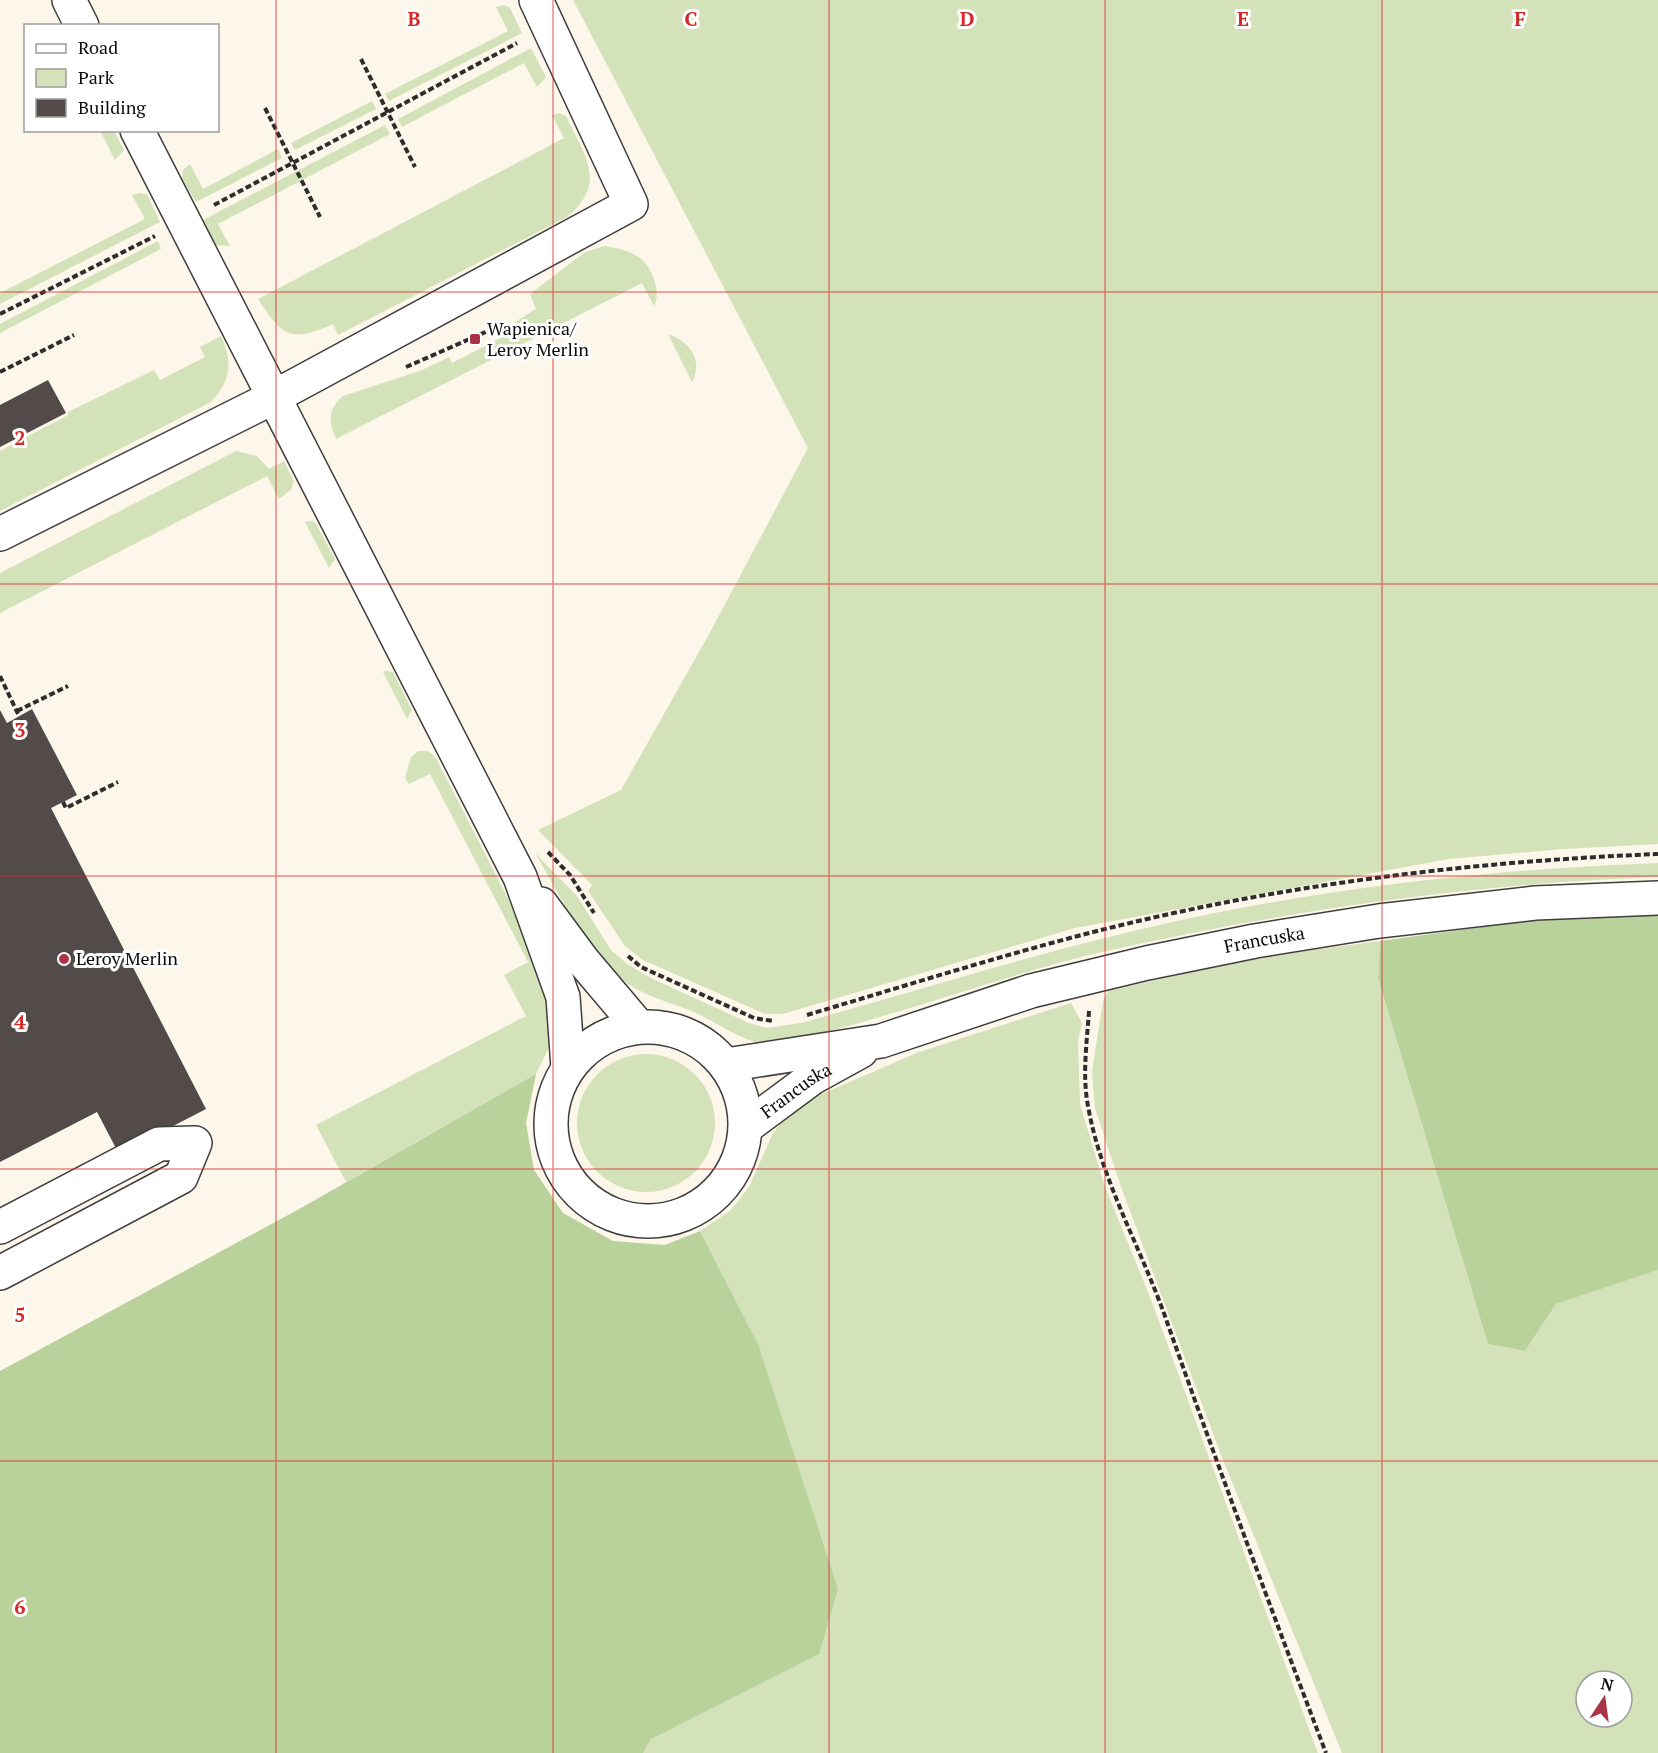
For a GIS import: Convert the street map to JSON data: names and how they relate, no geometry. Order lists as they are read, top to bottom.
{
  "streets": {
    "street": ["Francuska"]
  },
  "places": {
    "transit": ["Wapienica/ Leroy Merlin"],
    "other": ["Leroy Merlin"]
  },
  "legend": ["Road", "Park", "Building"],
  "north": "top",
  "grid": {
    "columns": [
      "B",
      "C",
      "D",
      "E",
      "F"
    ],
    "rows": [
      "2",
      "3",
      "4",
      "5",
      "6"
    ]
  }
}
